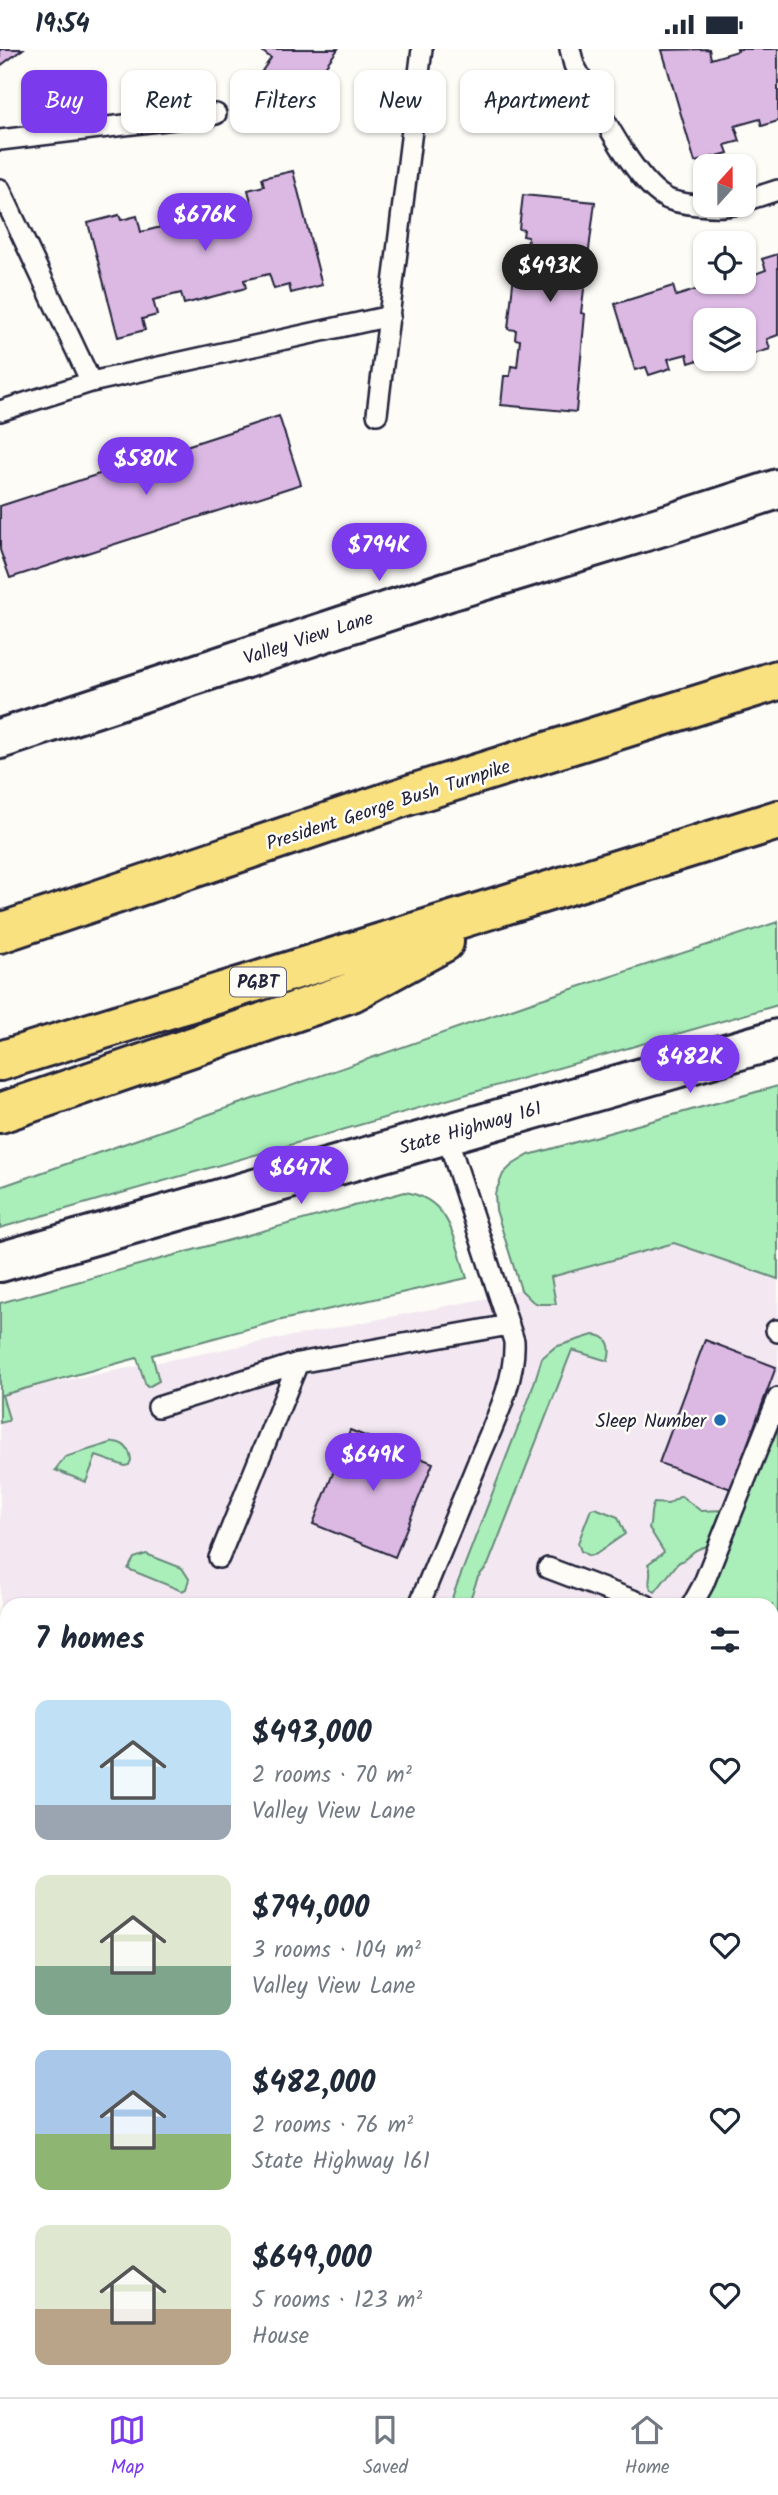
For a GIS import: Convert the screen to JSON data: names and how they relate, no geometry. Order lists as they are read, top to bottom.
{
  "streets": {
    "highway": ["President George Bush Turnpike", "PGBT"],
    "main road": ["Valley View Lane", "State Highway 161"]
  },
  "places": ["Sleep Number"],
  "north": "top",
  "page": {
    "status": "19:54",
    "chip": [
      "Buy",
      "Rent",
      "Filters",
      "New",
      "Apartment"
    ],
    "price": [
      "$676K",
      "$493K",
      "$580K",
      "$794K",
      "$482K",
      "$647K",
      "$649K"
    ],
    "heading": "7 homes",
    "list": [
      {
        "name": "$493,000",
        "note": "2 rooms · 70 m² · Valley View Lane"
      },
      {
        "name": "$794,000",
        "note": "3 rooms · 104 m² · Valley View Lane"
      },
      {
        "name": "$482,000",
        "note": "2 rooms · 76 m² · State Highway 161"
      },
      {
        "name": "$649,000",
        "note": "5 rooms · 123 m² · House"
      }
    ],
    "tabs": ["Map", "Saved", "Home"]
  }
}
